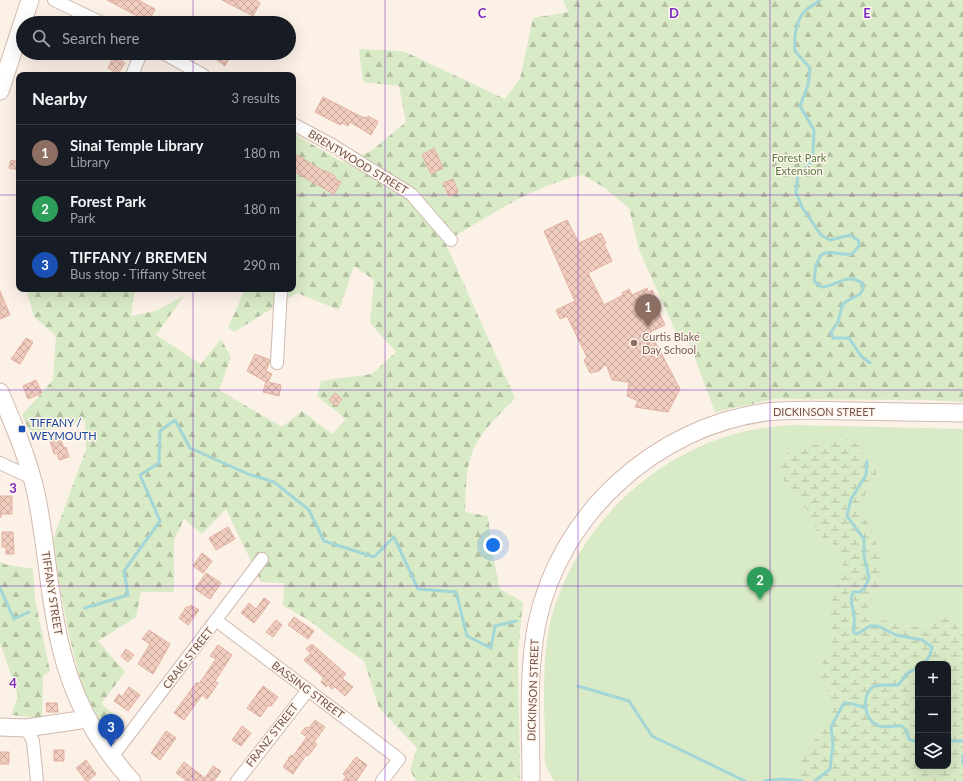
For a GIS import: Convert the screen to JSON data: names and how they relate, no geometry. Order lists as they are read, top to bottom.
{
  "streets": {
    "main road": ["DICKINSON STREET", "TIFFANY STREET"],
    "street": [
      "BRENTWOOD STREET",
      "CRAIG STREET",
      "BASSING STREET",
      "FRANZ STREET"
    ]
  },
  "crossings": [
    ["TIFFANY STREET", "CRAIG STREET"],
    ["CRAIG STREET", "BASSING STREET"],
    ["BASSING STREET", "FRANZ STREET"]
  ],
  "parks": ["Forest Park Extension"],
  "places": {
    "other": ["Curtis Blake Day School"],
    "transit": ["TIFFANY / WEYMOUTH"]
  },
  "page": {
    "search": "Search here",
    "heading": ["Nearby", "3 results"],
    "list": [
      {
        "mark": "1",
        "name": "Sinai Temple Library",
        "note": "Library",
        "value": "180 m"
      },
      {
        "mark": "2",
        "name": "Forest Park",
        "note": "Park",
        "value": "180 m"
      },
      {
        "mark": "3",
        "name": "TIFFANY / BREMEN",
        "note": "Bus stop · Tiffany Street",
        "value": "290 m"
      }
    ],
    "pins": ["1", "2", "3"],
    "map_buttons": ["+", "−"]
  },
  "grid": {
    "columns": ["C", "D", "E"],
    "rows": ["3", "4"]
  }
}
